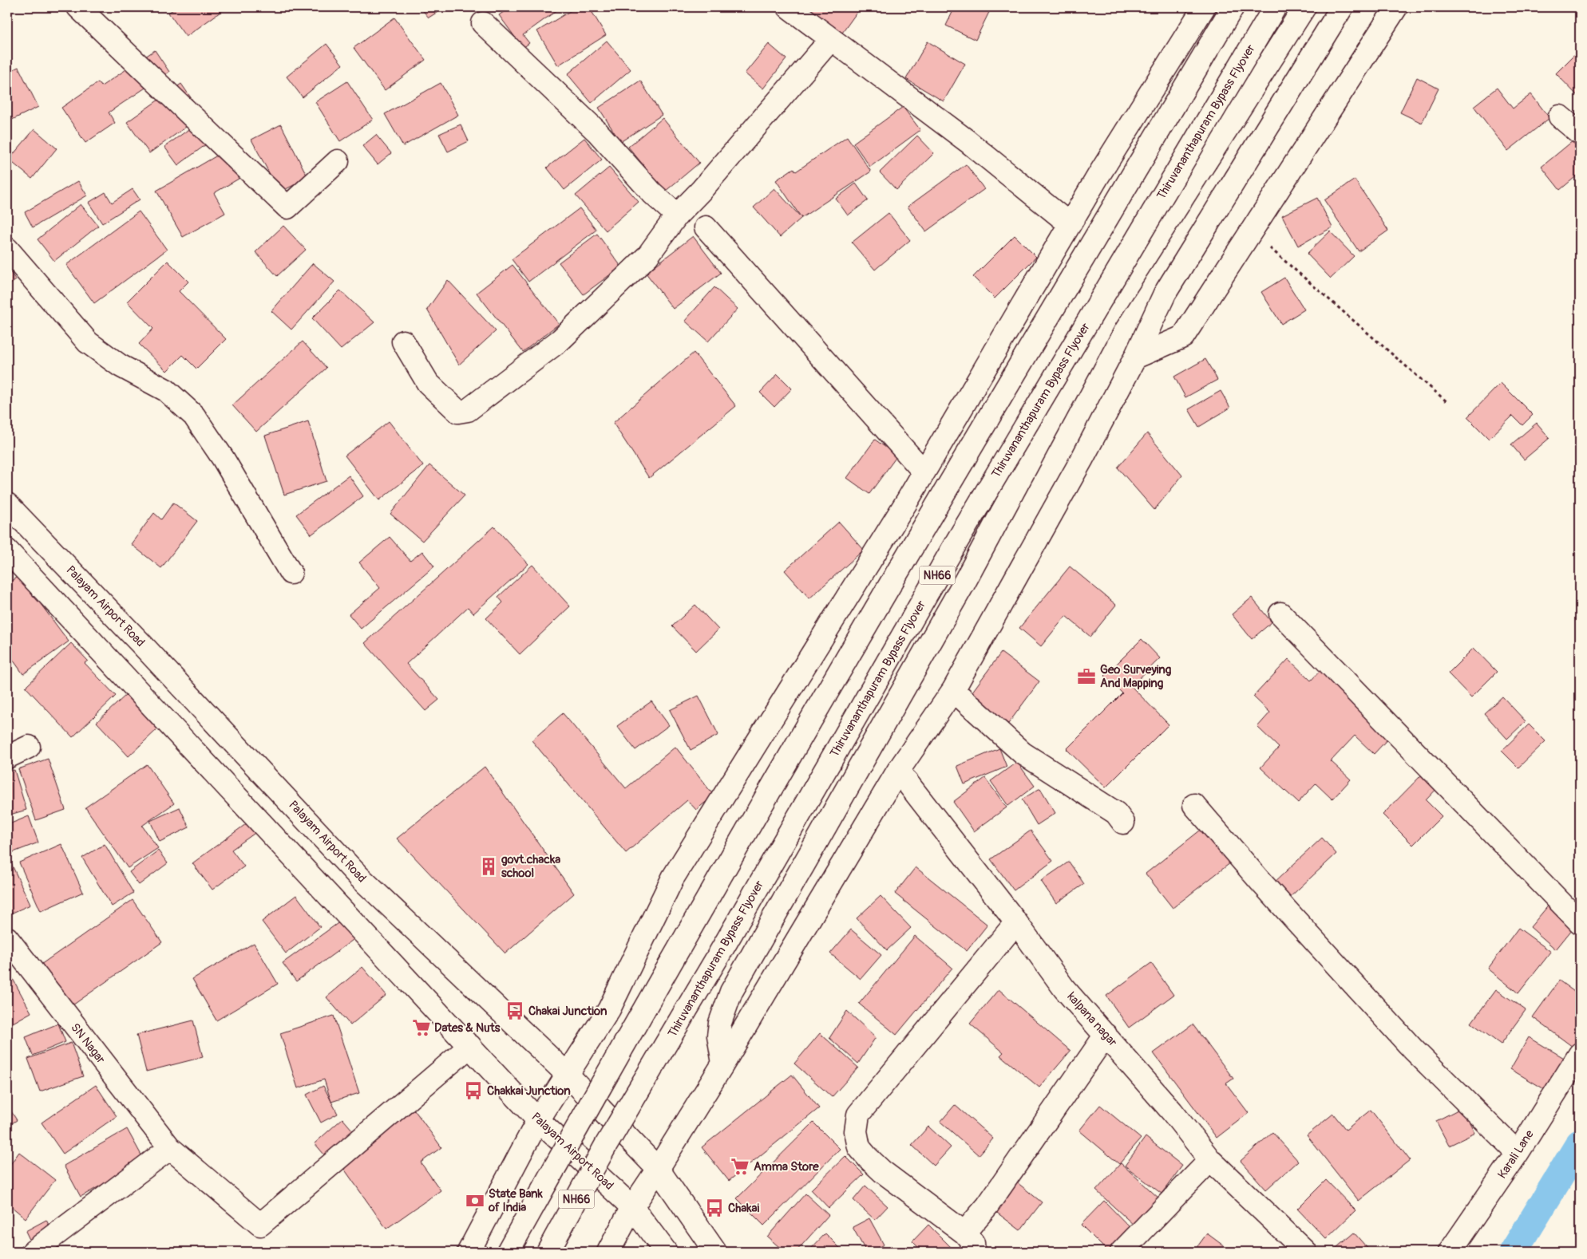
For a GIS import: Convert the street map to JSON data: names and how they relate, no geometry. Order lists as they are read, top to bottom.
{
  "streets": {
    "main road": [
      "Thiruvananthapuram Bypass Flyover",
      "NH66",
      "Palayam Airport Road",
      "kalpana nagar",
      "SN Nagar",
      "Karali Lane"
    ]
  },
  "crossings": [
    ["Palayam Airport Road", "SN Nagar"]
  ],
  "places": {
    "office": ["Geo Surveying And Mapping"],
    "building": ["govt.chacka school"],
    "bus stop": ["Chakai Junction", "Chakkai Junction", "Chakai"],
    "supermarket": ["Dates & Nuts", "Amma Store"],
    "bank": ["State Bank of India"]
  }
}
